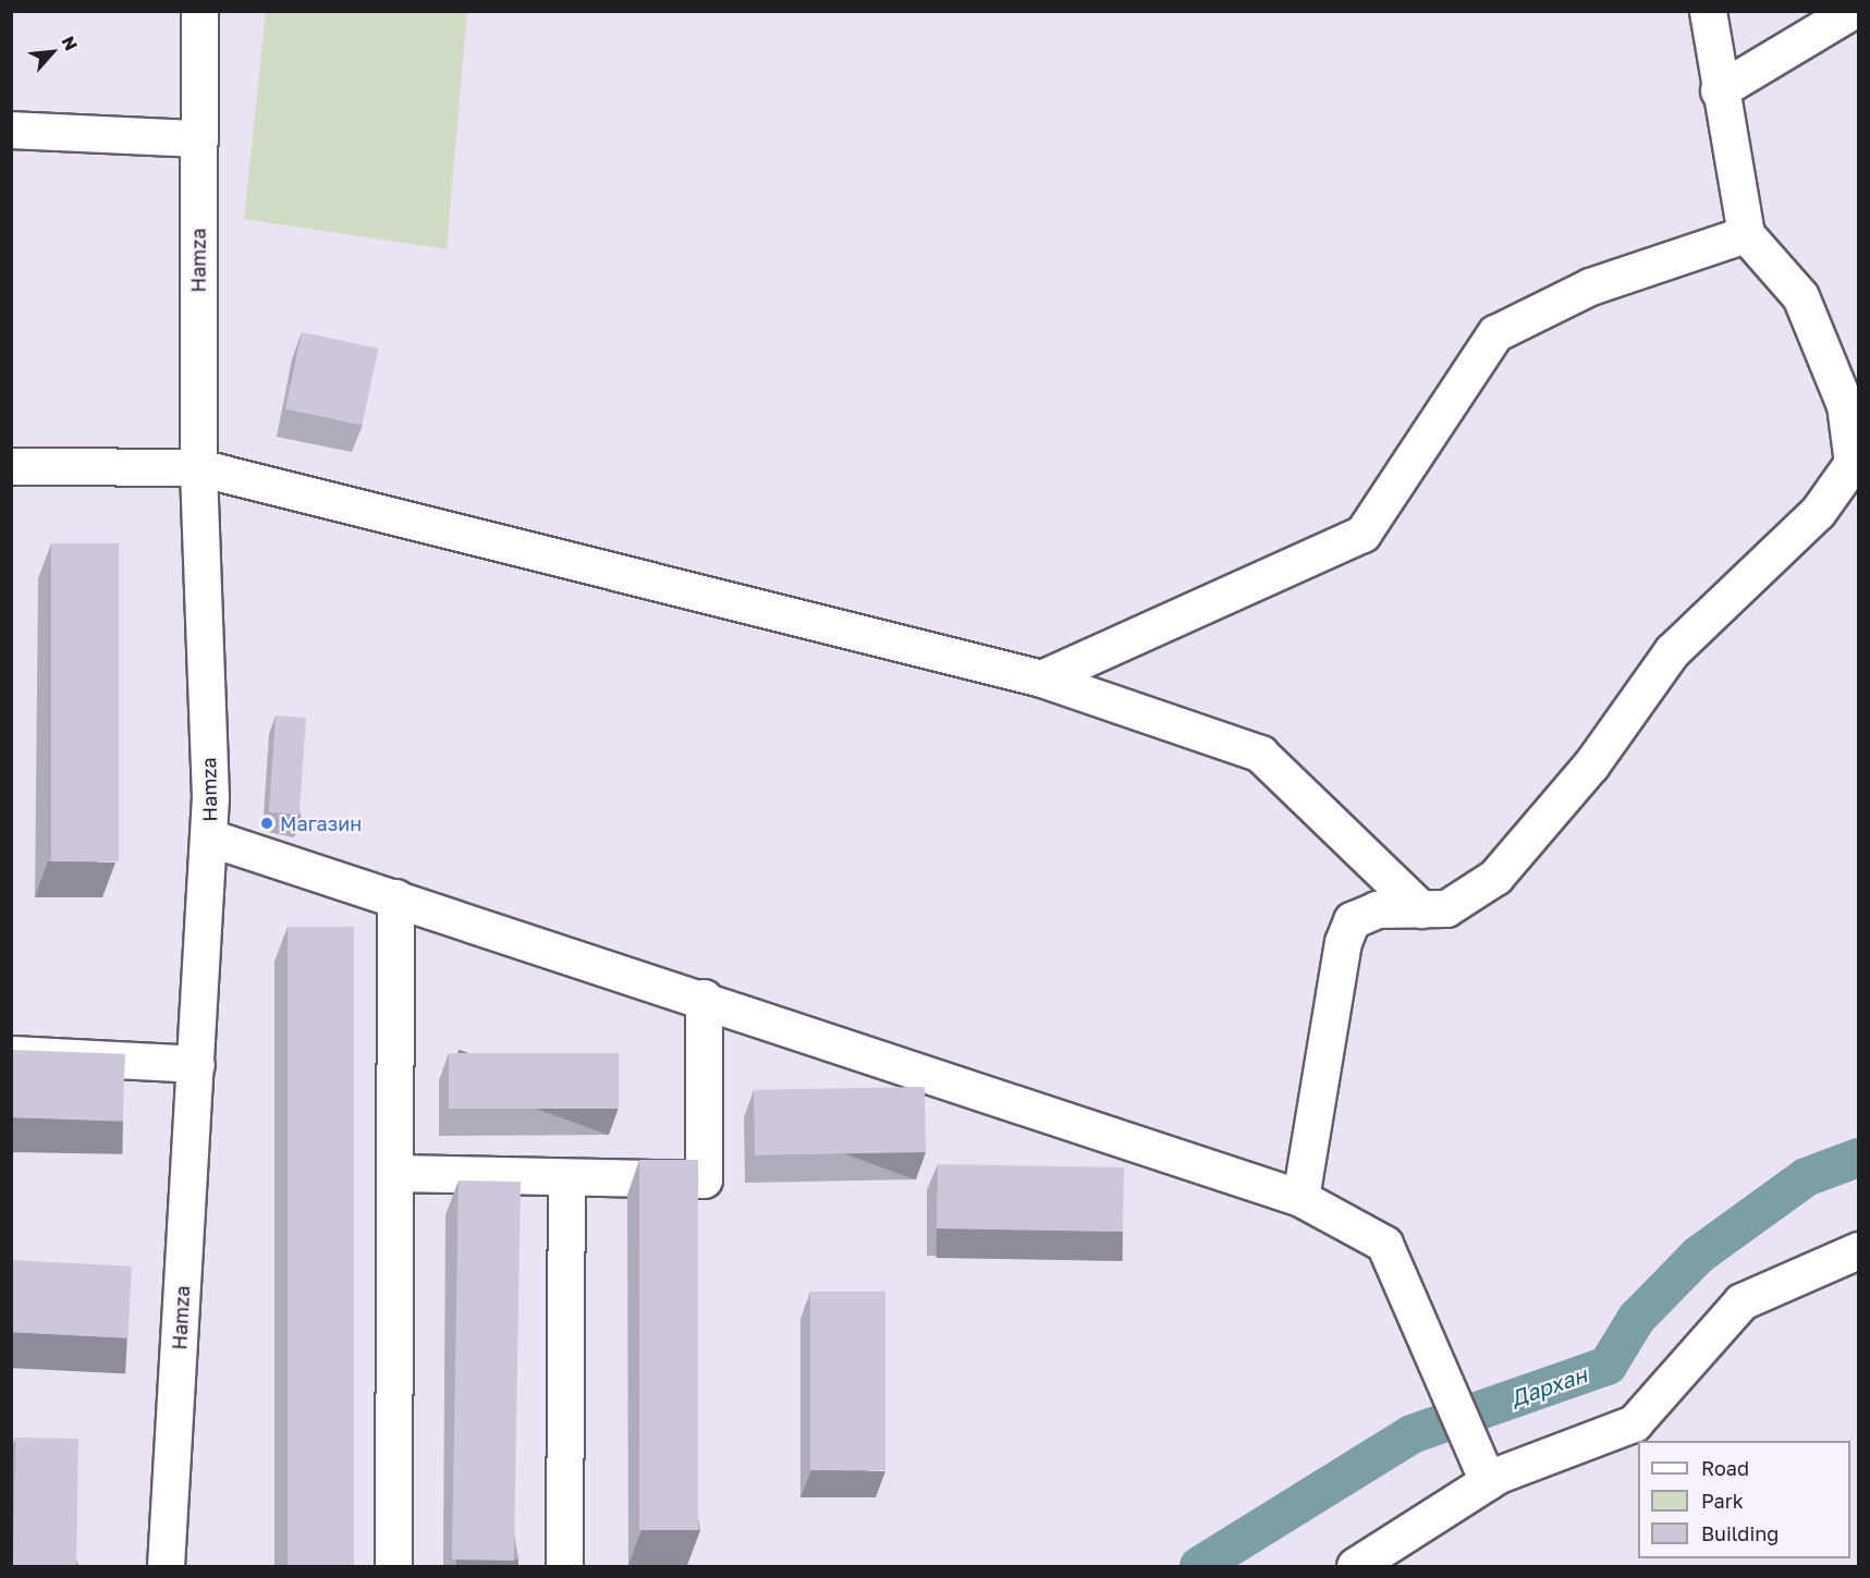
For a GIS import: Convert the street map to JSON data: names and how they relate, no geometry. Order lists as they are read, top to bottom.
{
  "streets": {
    "street": ["Hamza"]
  },
  "water": ["Дархан"],
  "places": ["Магазин"],
  "legend": ["Road", "Park", "Building"],
  "north": "top right"
}
